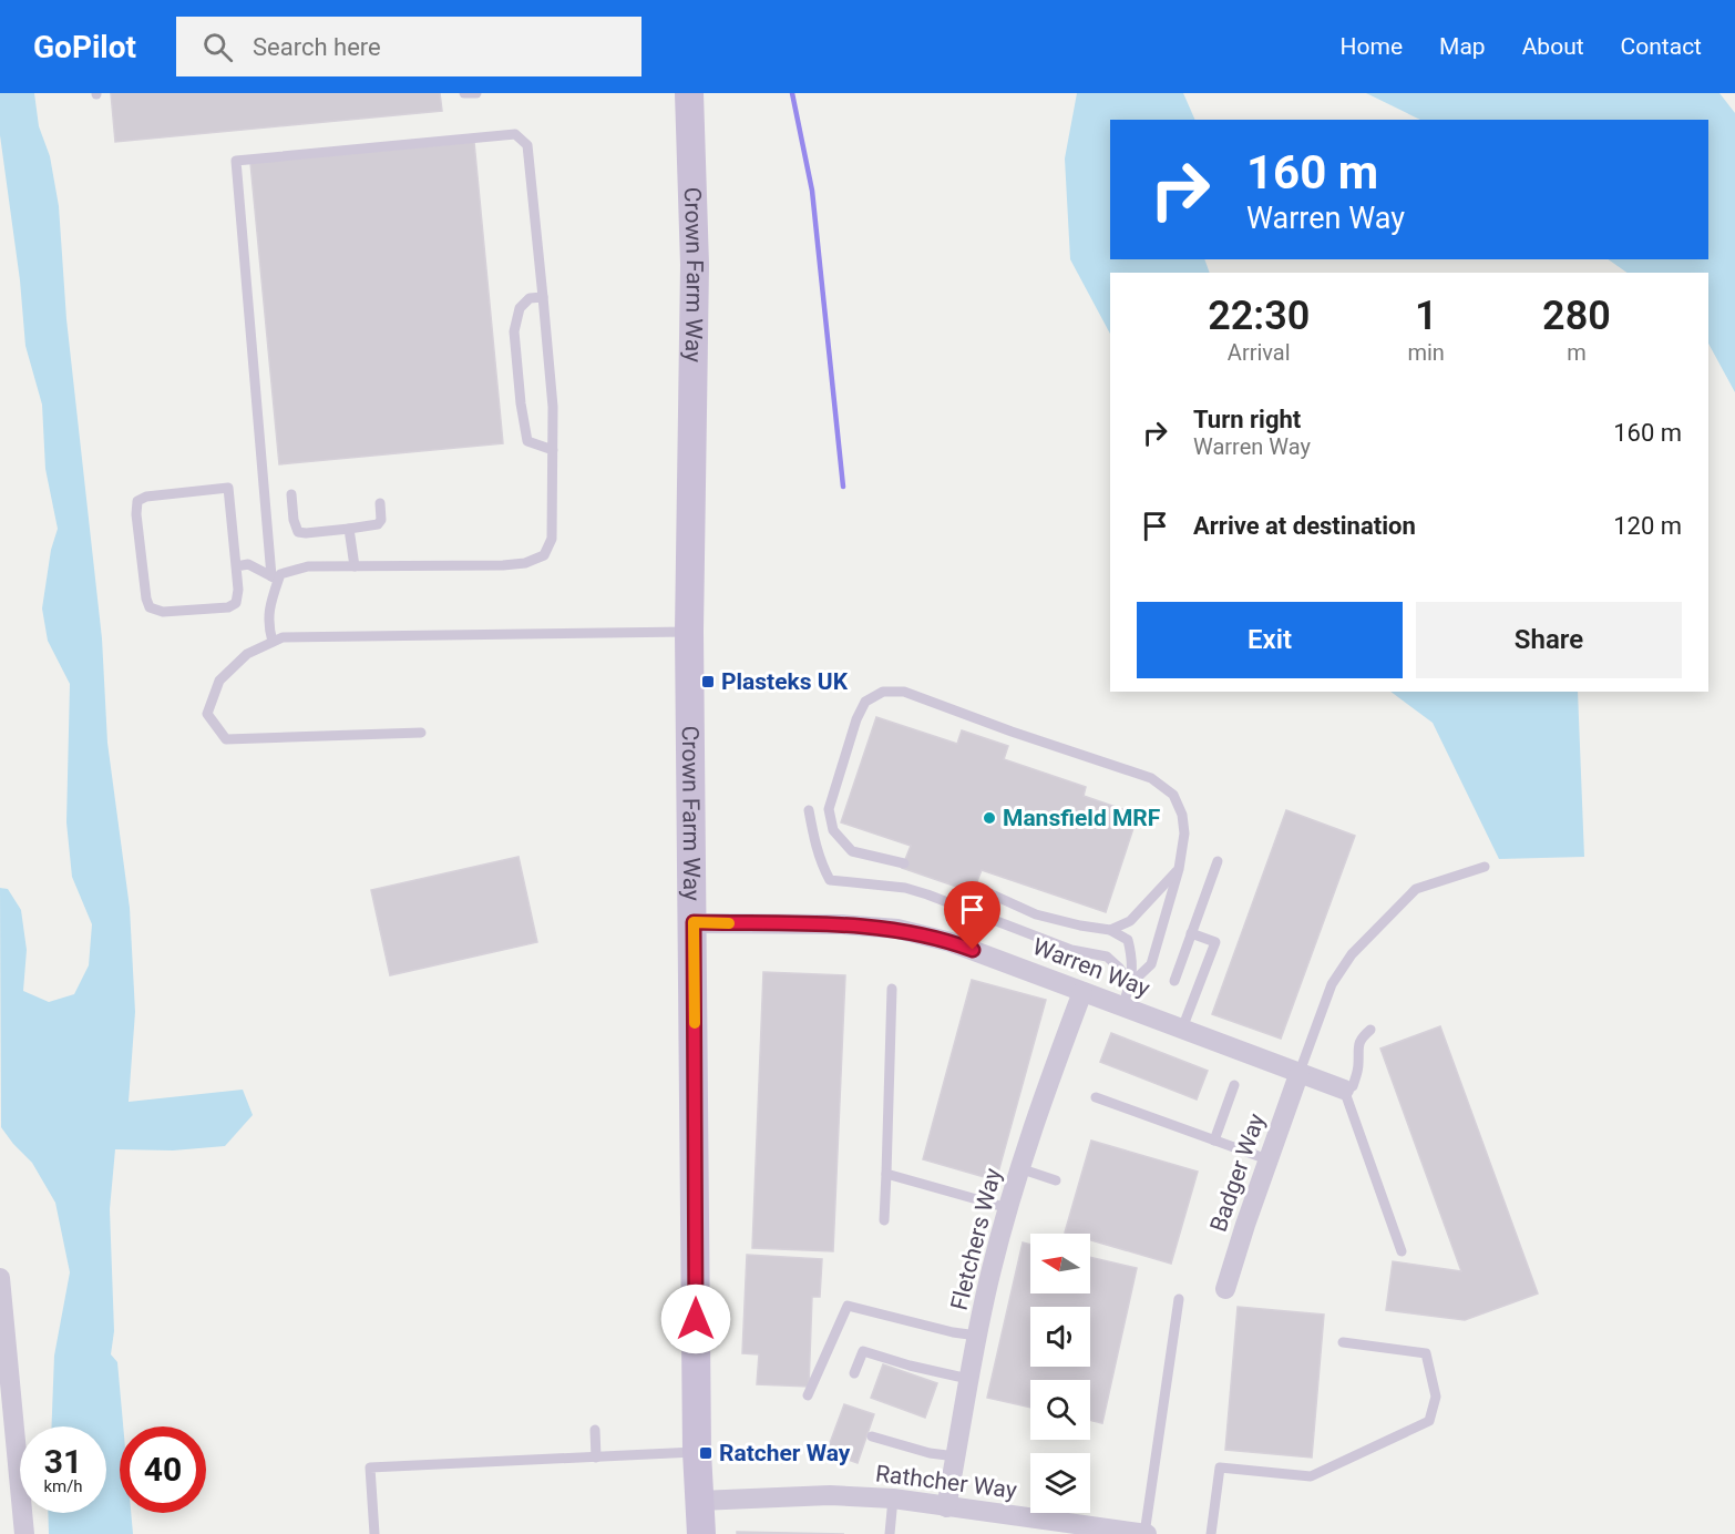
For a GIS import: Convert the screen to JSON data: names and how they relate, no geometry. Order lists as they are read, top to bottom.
{
  "streets": {
    "street": [
      "Crown Farm Way",
      "Warren Way",
      "Badger Way",
      "Fletchers Way",
      "Rathcher Way"
    ]
  },
  "crossings": [
    ["Crown Farm Way", "Warren Way"],
    ["Crown Farm Way", "Rathcher Way"],
    ["Warren Way", "Badger Way"],
    ["Warren Way", "Fletchers Way"],
    ["Fletchers Way", "Rathcher Way"]
  ],
  "places": {
    "transit": ["Plasteks UK", "Ratcher Way"],
    "other": ["Mansfield MRF"]
  },
  "north": "left",
  "page": {
    "header": "GoPilot",
    "search": "Search here",
    "nav": [
      "Home",
      "Map",
      "About",
      "Contact"
    ],
    "turn": ["160 m", "Warren Way"],
    "eta": [
      "22:30",
      "Arrival",
      "1",
      "min",
      "280",
      "m"
    ],
    "list": [
      {
        "name": "Turn right",
        "note": "Warren Way",
        "value": "160 m"
      },
      {
        "name": "Arrive at destination",
        "value": "120 m"
      }
    ],
    "buttons": ["Exit", "Share"],
    "speed": "31 km/h",
    "limit": "40"
  }
}
